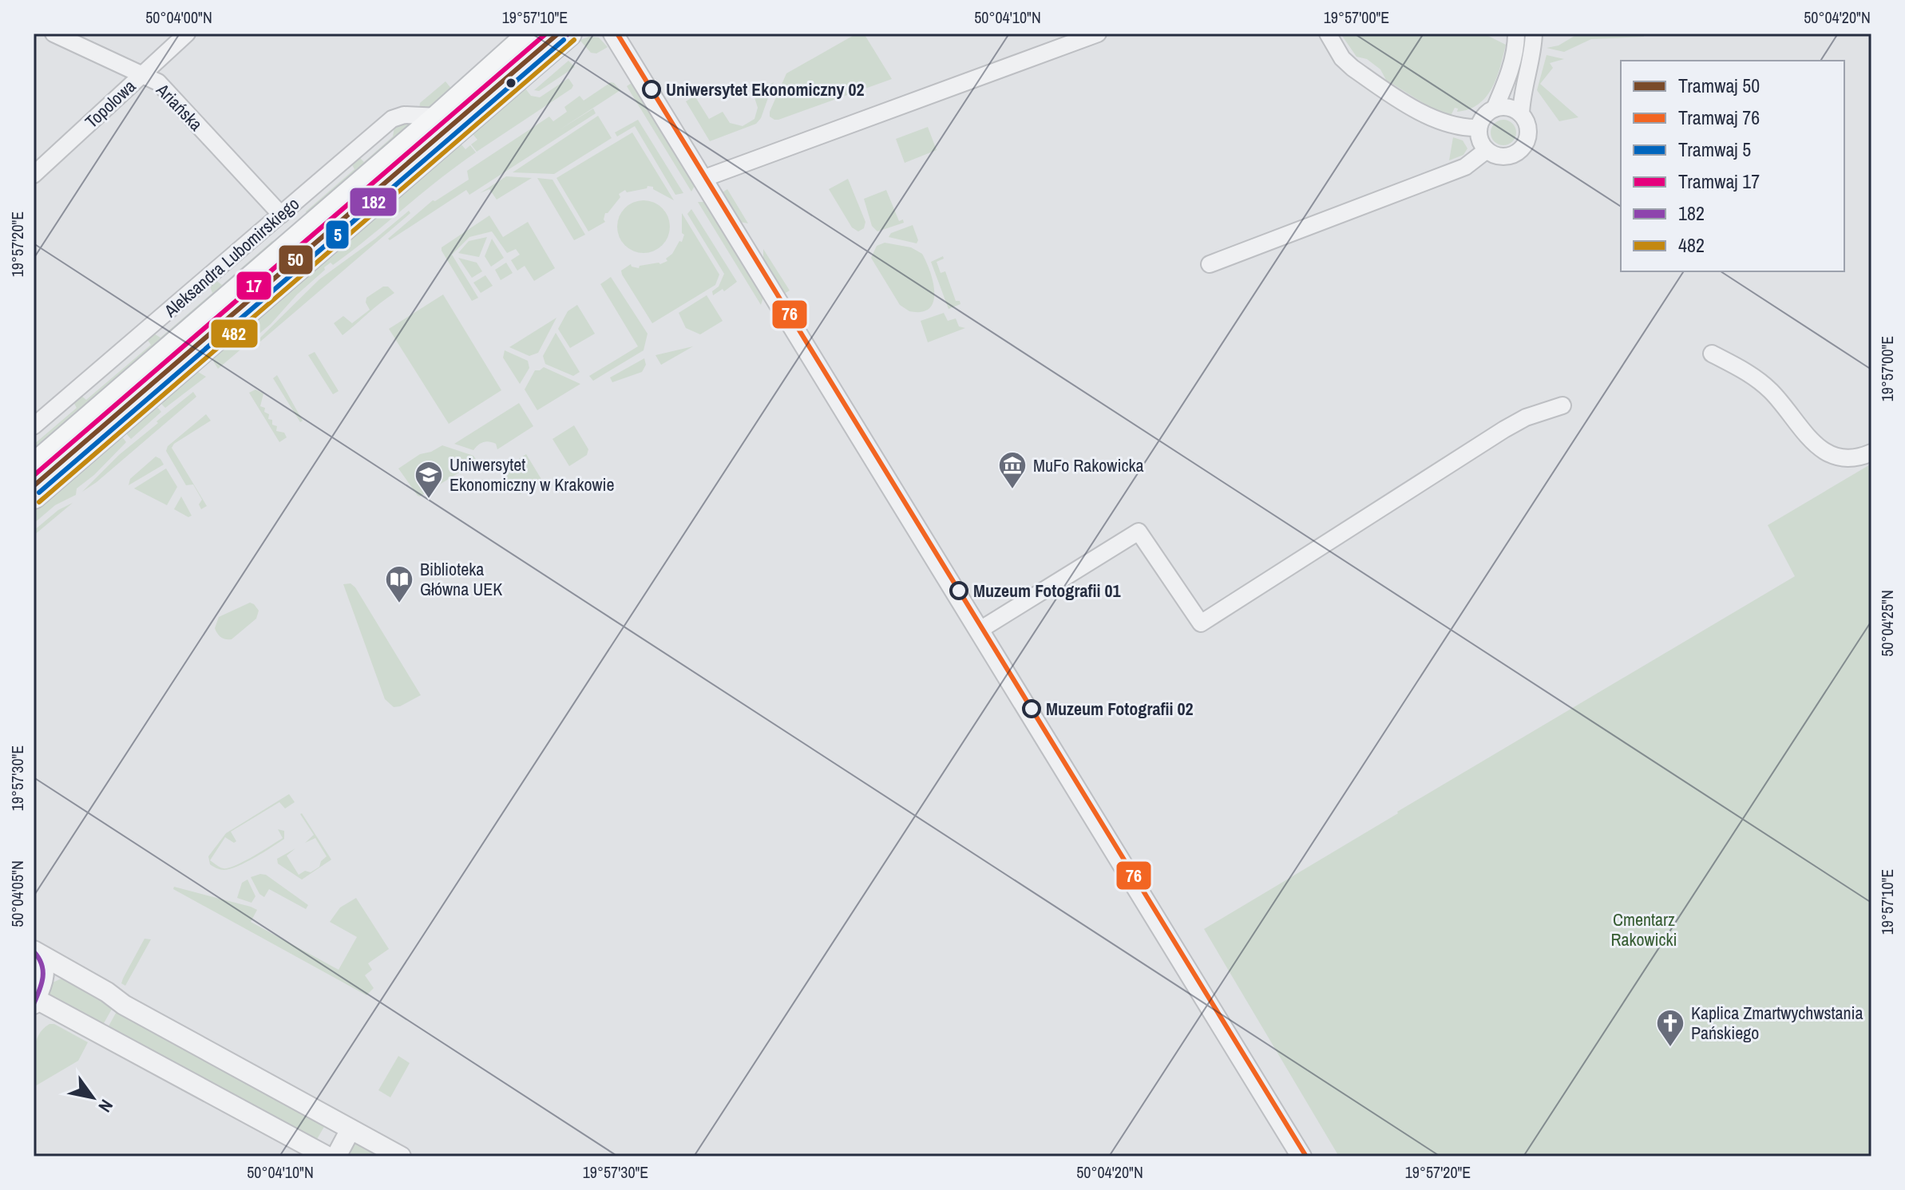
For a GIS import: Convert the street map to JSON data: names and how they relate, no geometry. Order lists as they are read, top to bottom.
{
  "streets": {
    "main road": ["Aleksandra Lubomirskiego"],
    "street": ["Topolowa", "Ariańska"]
  },
  "crossings": [
    ["Topolowa", "Ariańska"],
    ["Ariańska", "Aleksandra Lubomirskiego"]
  ],
  "parks": ["Cmentarz Rakowicki"],
  "places": {
    "other": ["Uniwersytet Ekonomiczny 02", "Muzeum Fotografii 01", "Muzeum Fotografii 02"],
    "museum": ["MuFo Rakowicka"],
    "school or university": ["Uniwersytet Ekonomiczny w Krakowie"],
    "library": ["Biblioteka Główna UEK"],
    "church": ["Kaplica Zmartwychwstania Pańskiego"]
  },
  "lines": [
    "tram line 50",
    "tram line 76",
    "tram line 17",
    "transit line 182",
    "tram line 5",
    "transit line 482"
  ],
  "legend": [
    "Tramwaj 50",
    "Tramwaj 76",
    "Tramwaj 5",
    "Tramwaj 17",
    "182",
    "482"
  ],
  "north": "bottom right",
  "coordinates": [
    "50°04'00\"N",
    "19°57'10\"E",
    "50°04'10\"N",
    "19°57'00\"E",
    "50°04'20\"N",
    "19°57'20\"E",
    "50°04'25\"N",
    "19°57'30\"E",
    "50°04'05\"N"
  ]
}
